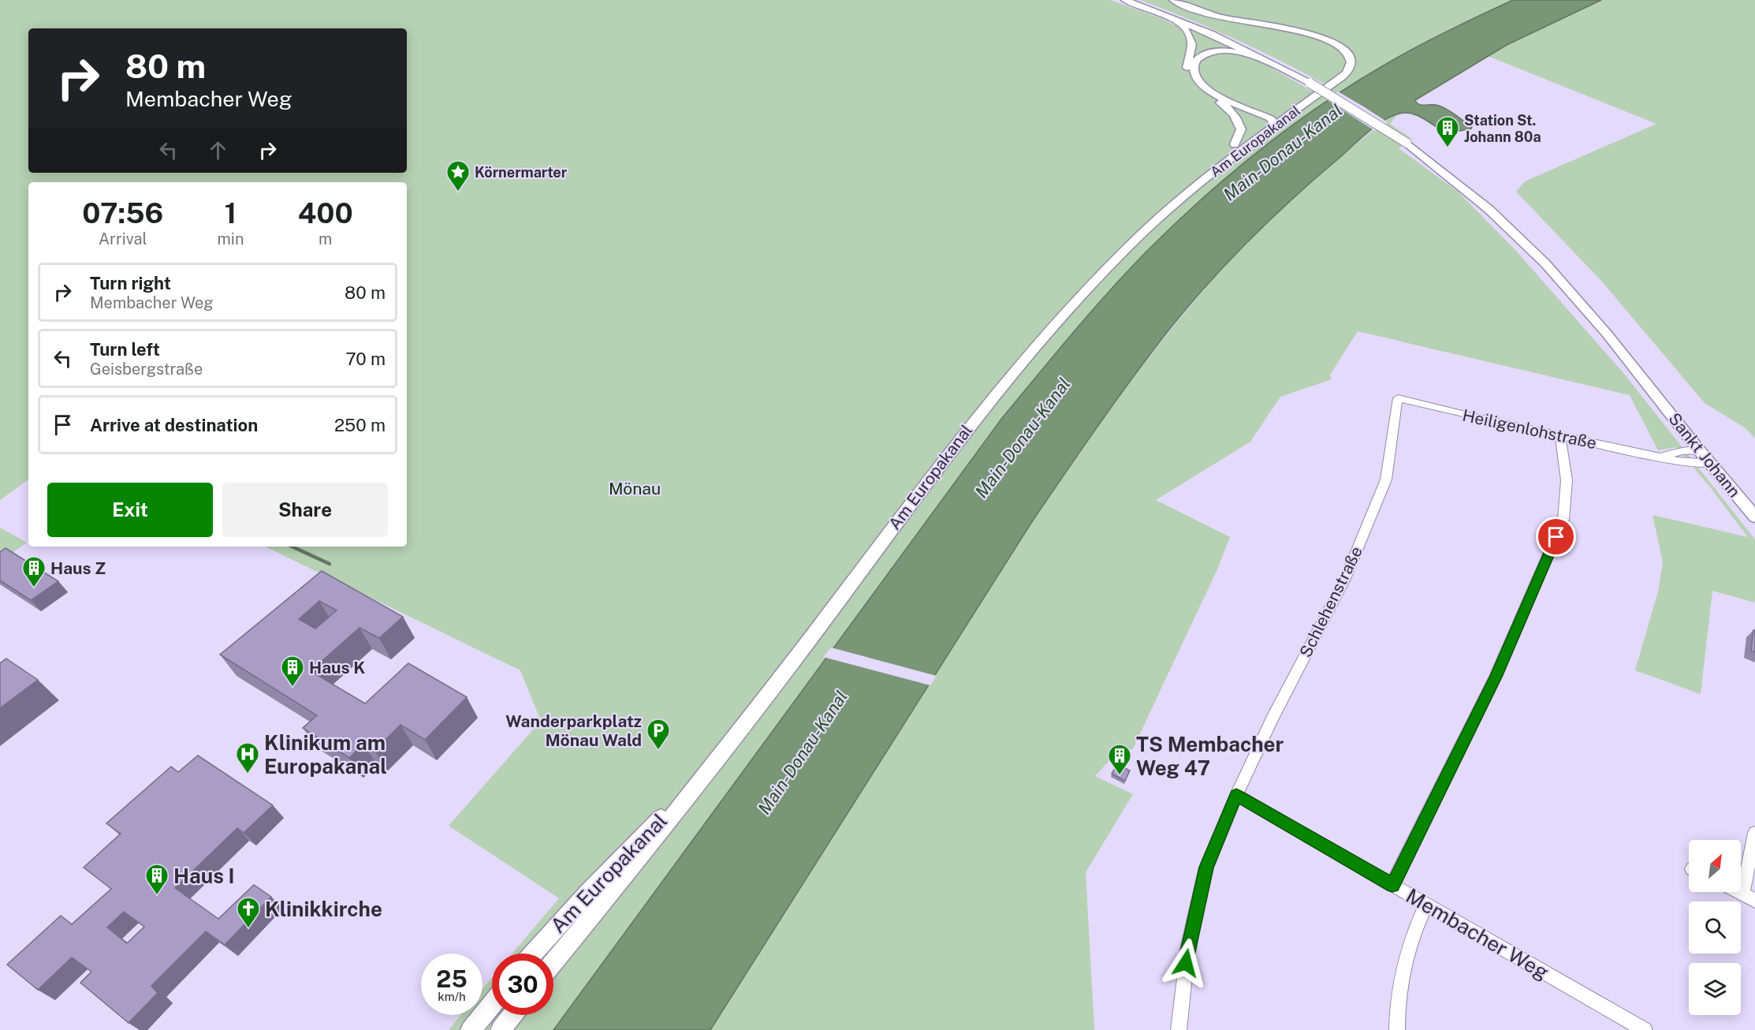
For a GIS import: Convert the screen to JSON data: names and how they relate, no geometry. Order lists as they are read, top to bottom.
{
  "streets": {
    "main road": ["Am Europakanal", "Sankt Johann"],
    "street": ["Heiligenlohstraße", "Schlehenstraße", "Membacher Weg"]
  },
  "crossings": [
    ["Heiligenlohstraße", "Sankt Johann"],
    ["Heiligenlohstraße", "Schlehenstraße"],
    ["Schlehenstraße", "Membacher Weg"]
  ],
  "water": ["Main-Donau-Kanal"],
  "parks": ["Mönau"],
  "places": {
    "building": [
      "Station St. Johann 80a",
      "Haus Z",
      "Haus K",
      "TS Membacher Weg 47",
      "Haus I"
    ],
    "place": ["Körnermarter"],
    "parking": ["Wanderparkplatz Mönau Wald"],
    "hospital": ["Klinikum am Europakanal"],
    "church": ["Klinikkirche"]
  },
  "north": "top right",
  "page": {
    "turn": ["80 m", "Membacher Weg"],
    "eta": [
      "07:56",
      "Arrival",
      "1",
      "min",
      "400",
      "m"
    ],
    "list": [
      {
        "name": "Turn right",
        "note": "Membacher Weg",
        "value": "80 m"
      },
      {
        "name": "Turn left",
        "note": "Geisbergstraße",
        "value": "70 m"
      },
      {
        "name": "Arrive at destination",
        "value": "250 m"
      }
    ],
    "buttons": ["Exit", "Share"],
    "speed": "25 km/h",
    "limit": "30"
  }
}
